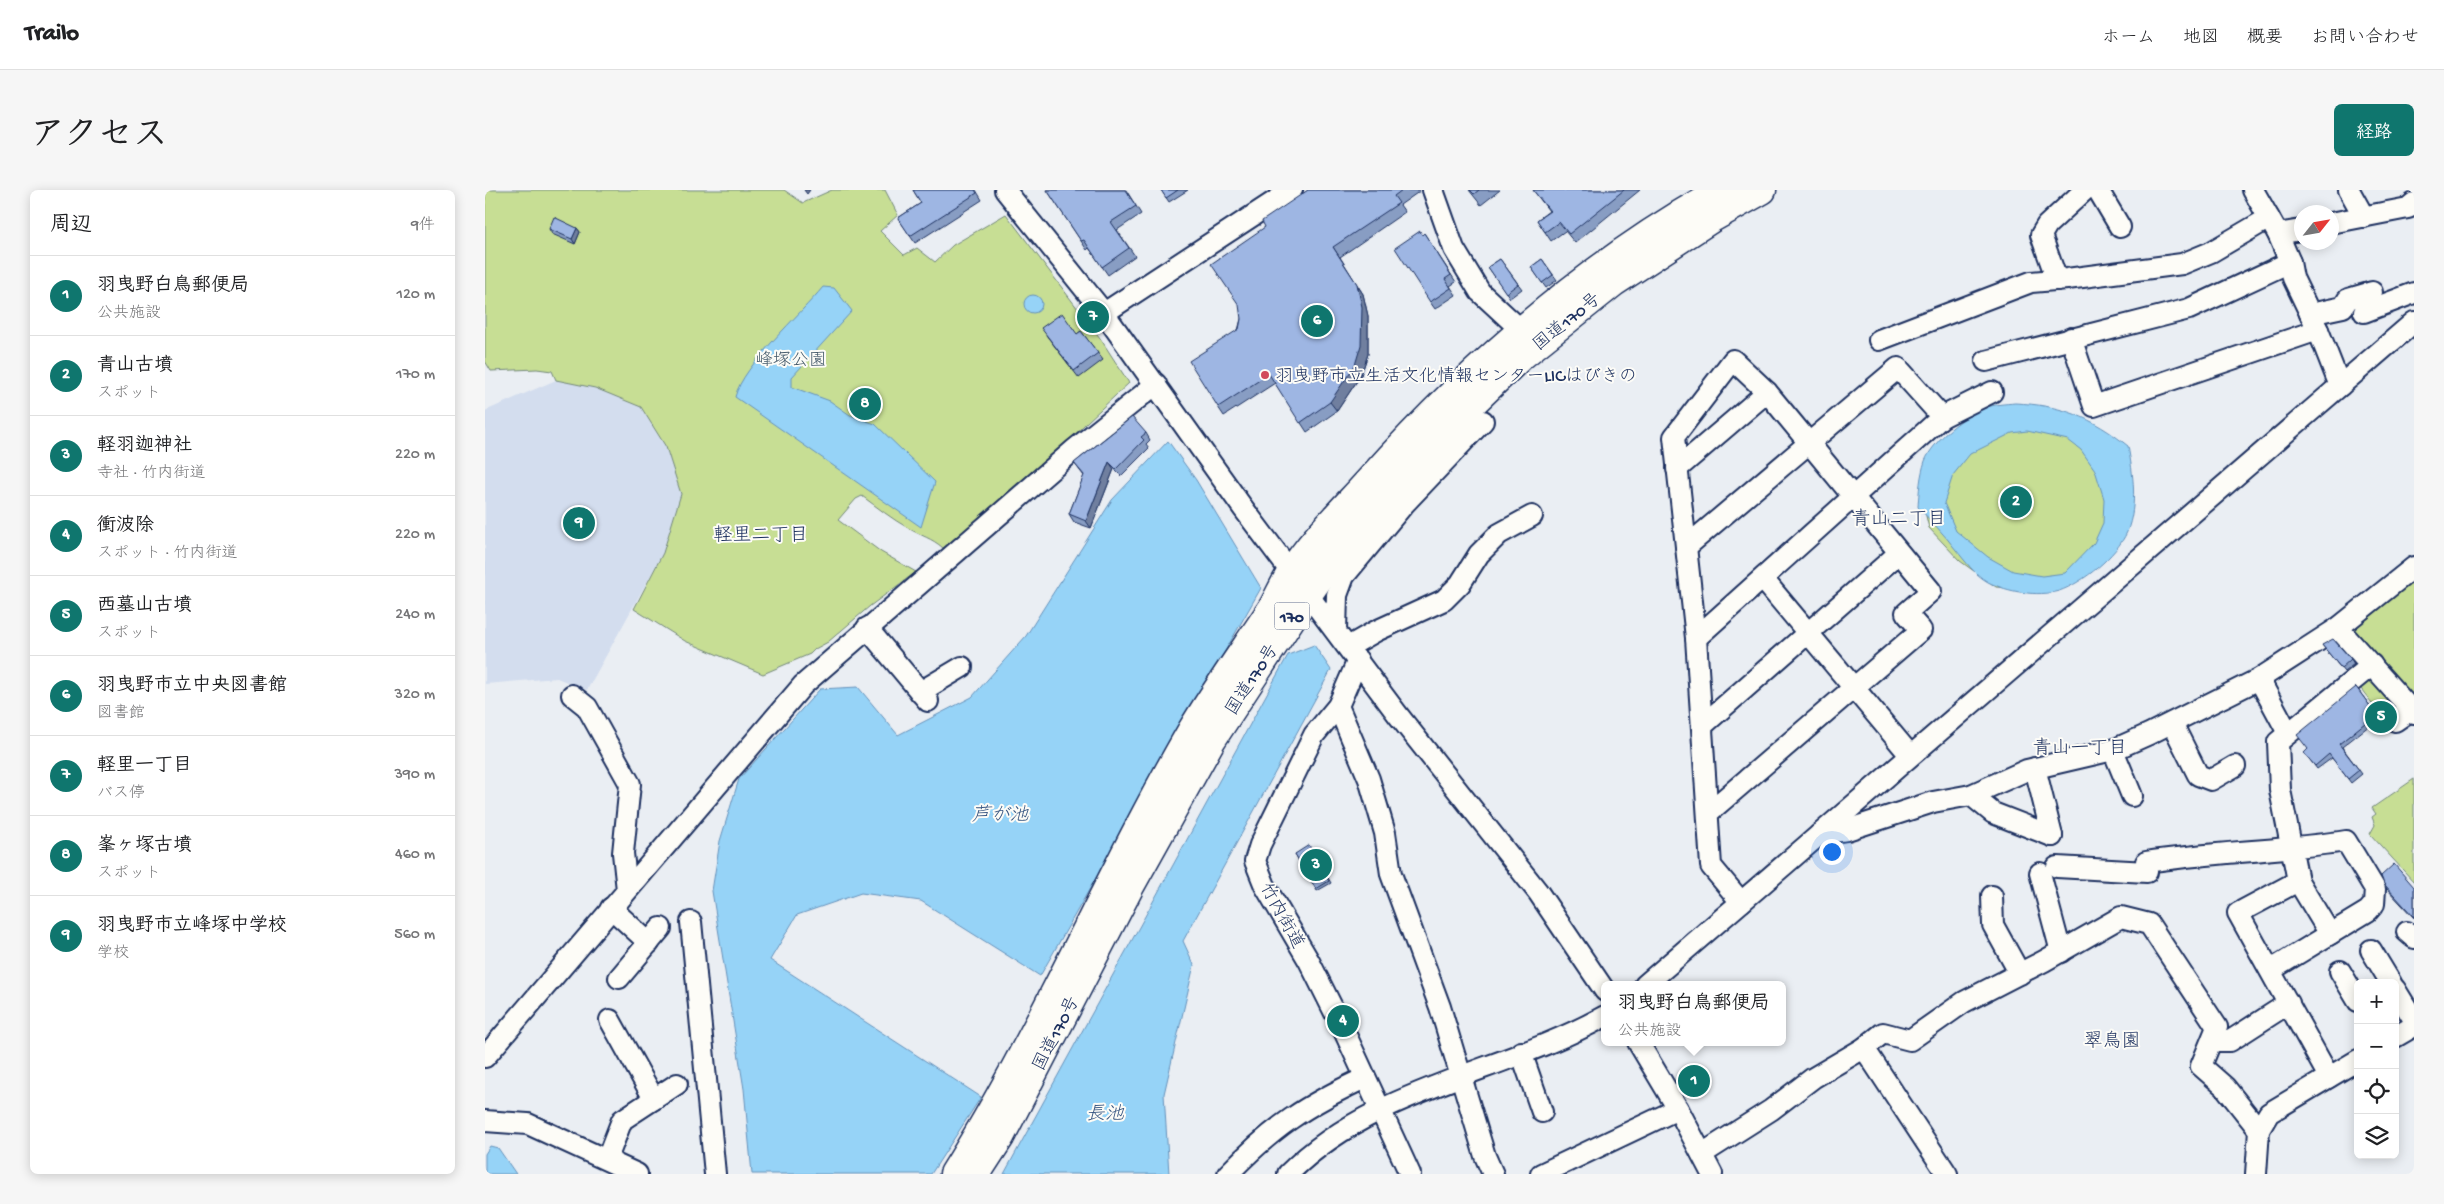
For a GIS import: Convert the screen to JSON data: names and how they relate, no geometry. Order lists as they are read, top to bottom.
{
  "streets": {
    "highway": ["国道170号", "170"],
    "street": ["竹内街道"]
  },
  "districts": [
    "青山二丁目",
    "軽里二丁目",
    "青山一丁目",
    "翠鳥園"
  ],
  "water": ["芦が池", "長池"],
  "parks": ["峰塚公園"],
  "places": ["羽曳野市立生活文化情報センターLICはびきの"],
  "north": "top right",
  "page": {
    "header": "Trailo",
    "nav": [
      "ホーム",
      "地図",
      "概要",
      "お問い合わせ"
    ],
    "title": "アクセス",
    "buttons": "経路",
    "heading": ["周辺", "9件"],
    "list": [
      {
        "mark": "1",
        "name": "羽曳野白鳥郵便局",
        "note": "公共施設",
        "value": "120 m"
      },
      {
        "mark": "2",
        "name": "青山古墳",
        "note": "スポット",
        "value": "170 m"
      },
      {
        "mark": "3",
        "name": "軽羽迦神社",
        "note": "寺社 · 竹内街道",
        "value": "220 m"
      },
      {
        "mark": "4",
        "name": "衝波除",
        "note": "スポット · 竹内街道",
        "value": "220 m"
      },
      {
        "mark": "5",
        "name": "西墓山古墳",
        "note": "スポット",
        "value": "240 m"
      },
      {
        "mark": "6",
        "name": "羽曳野市立中央図書館",
        "note": "図書館",
        "value": "320 m"
      },
      {
        "mark": "7",
        "name": "軽里一丁目",
        "note": "バス停",
        "value": "390 m"
      },
      {
        "mark": "8",
        "name": "峯ヶ塚古墳",
        "note": "スポット",
        "value": "460 m"
      },
      {
        "mark": "9",
        "name": "羽曳野市立峰塚中学校",
        "note": "学校",
        "value": "560 m"
      }
    ],
    "pins": [
      "7",
      "6",
      "8",
      "2",
      "9",
      "5",
      "3",
      "4",
      "1"
    ],
    "map_buttons": ["+", "−"],
    "popup": ["羽曳野白鳥郵便局", "公共施設"]
  }
}
